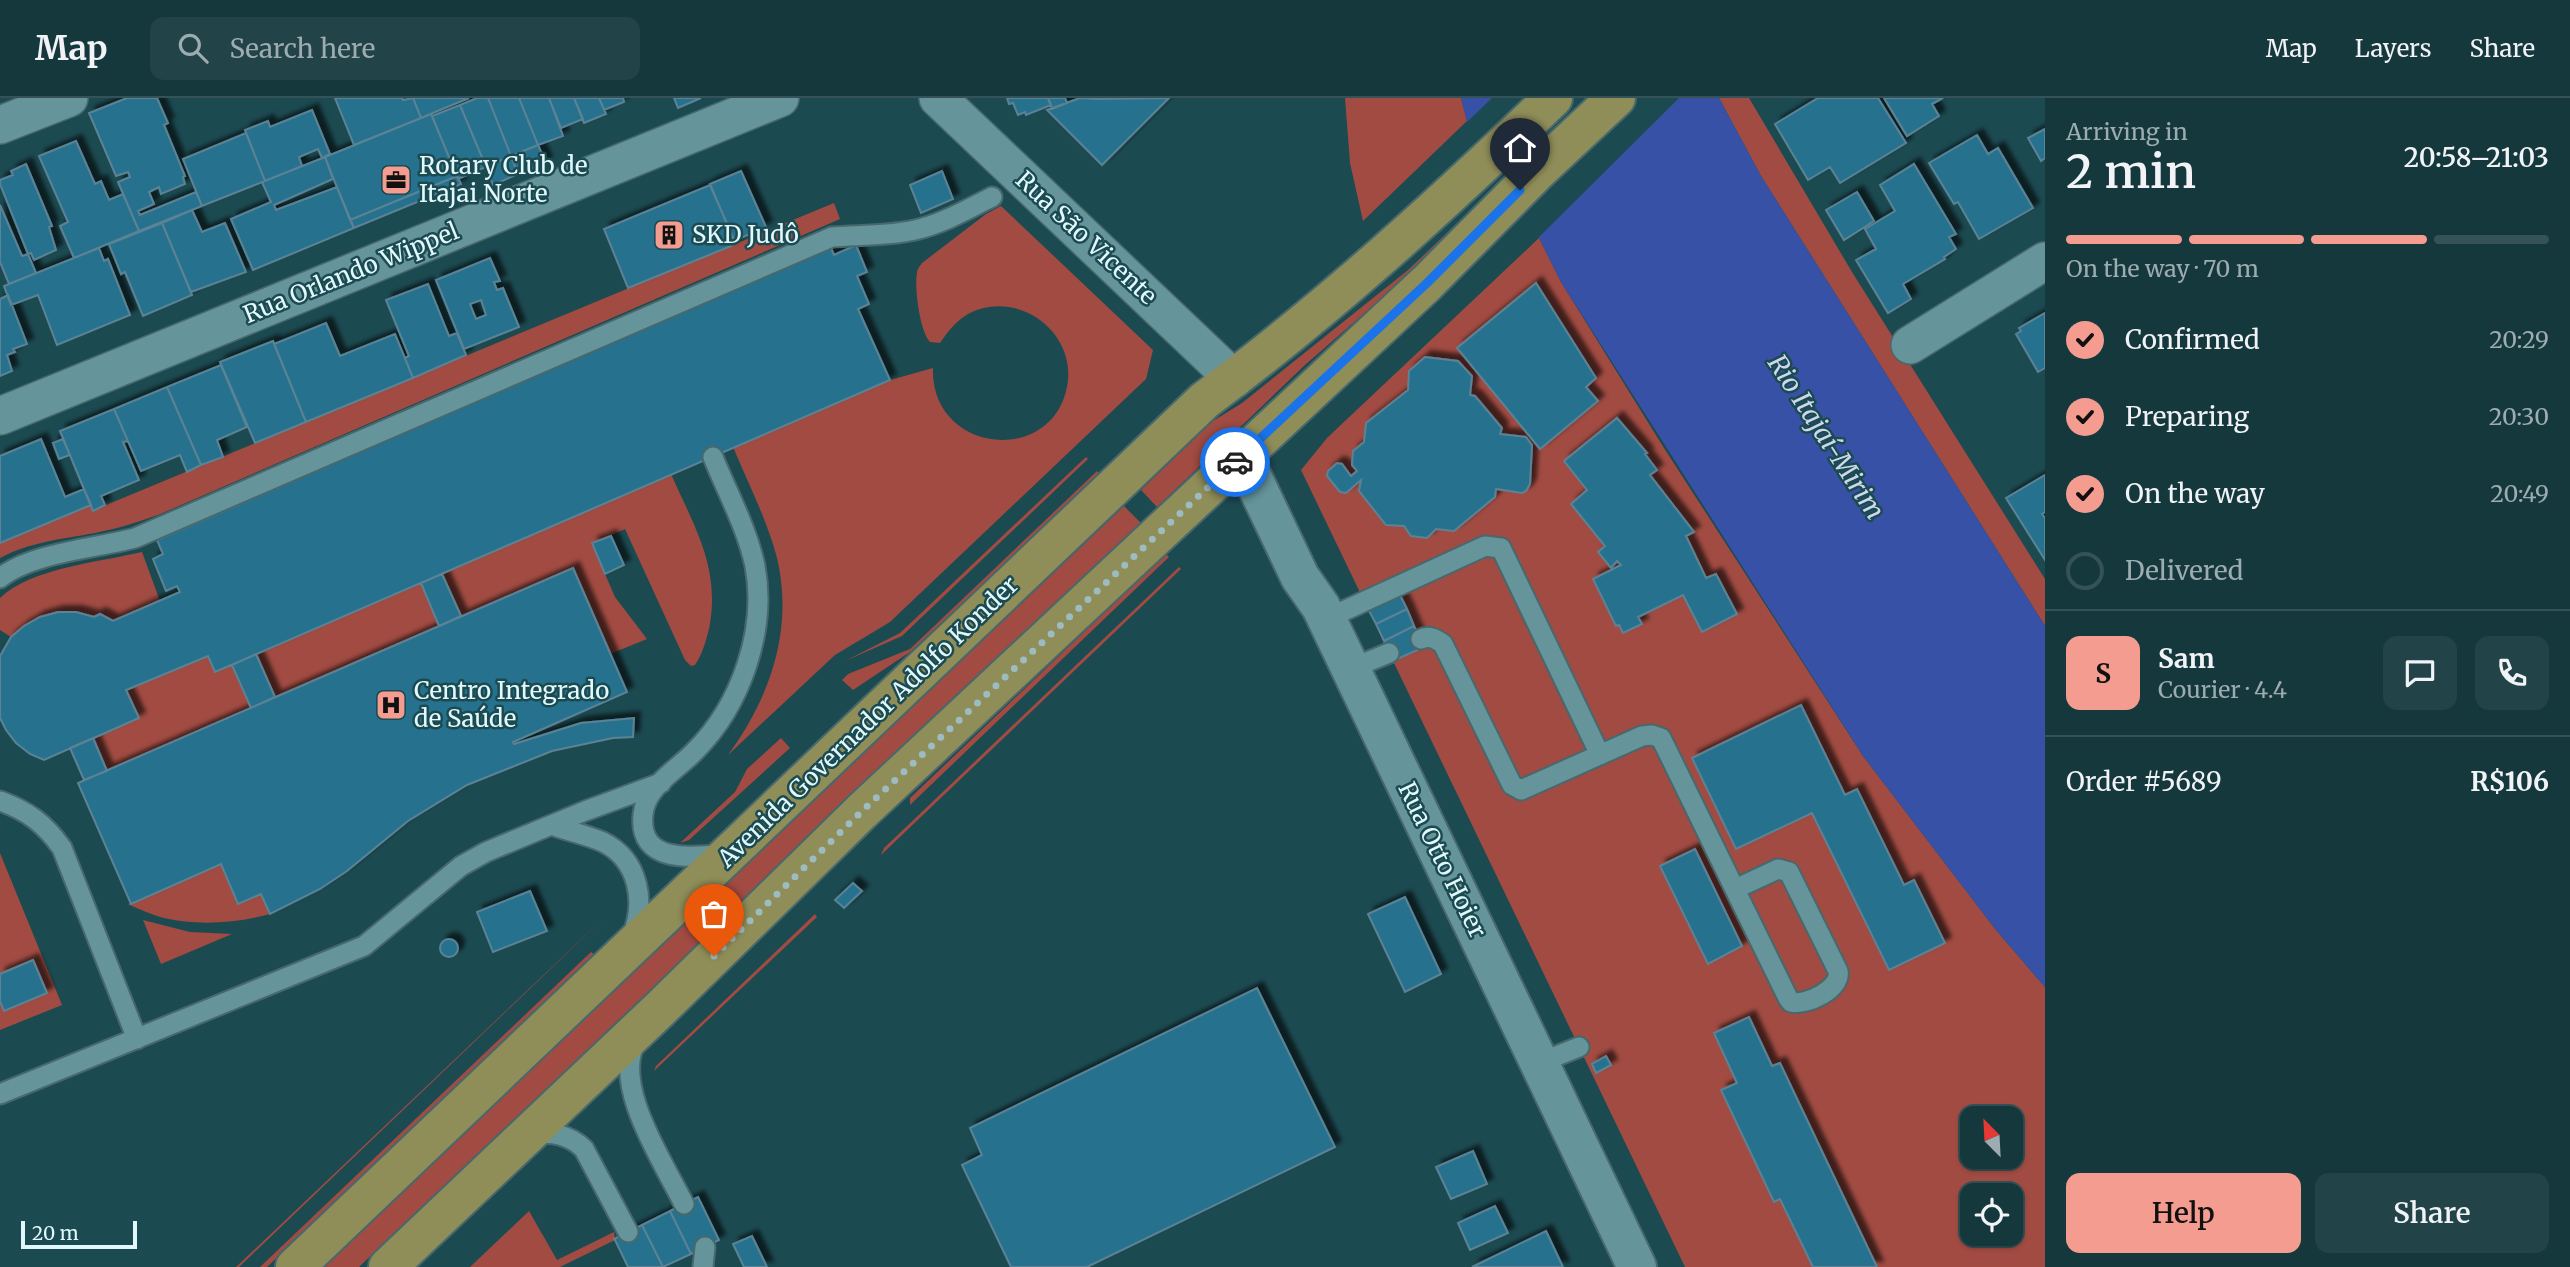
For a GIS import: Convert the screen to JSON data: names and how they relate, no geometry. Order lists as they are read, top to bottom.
{
  "streets": {
    "main road": ["Avenida Governador Adolfo Konder"],
    "street": ["Rua São Vicente", "Rua Orlando Wippel", "Rua Otto Hoier"]
  },
  "crossings": [
    ["Rua São Vicente", "Avenida Governador Adolfo Konder"]
  ],
  "water": ["Rio Itajaí-Mirim"],
  "places": {
    "office": ["Rotary Club de Itajai Norte"],
    "building": ["SKD Judô"],
    "hospital": ["Centro Integrado de Saúde"]
  },
  "scale_bar": "20 m",
  "north": "top left",
  "page": {
    "header": "Map",
    "search": "Search here",
    "nav": ["Map", "Layers", "Share"],
    "heading": ["2 min", "Arriving in", "20:58–21:03"],
    "panel": [
      "Sam",
      "Courier · 4.4",
      "Order #5689",
      "R$106"
    ],
    "bar": "On the way · 70 m",
    "list": [
      ["Confirmed", "20:29"],
      ["Preparing", "20:30"],
      ["On the way", "20:49"],
      "Delivered"
    ],
    "round": "S",
    "buttons": ["Help", "Share"],
    "scale": "20 m"
  }
}
